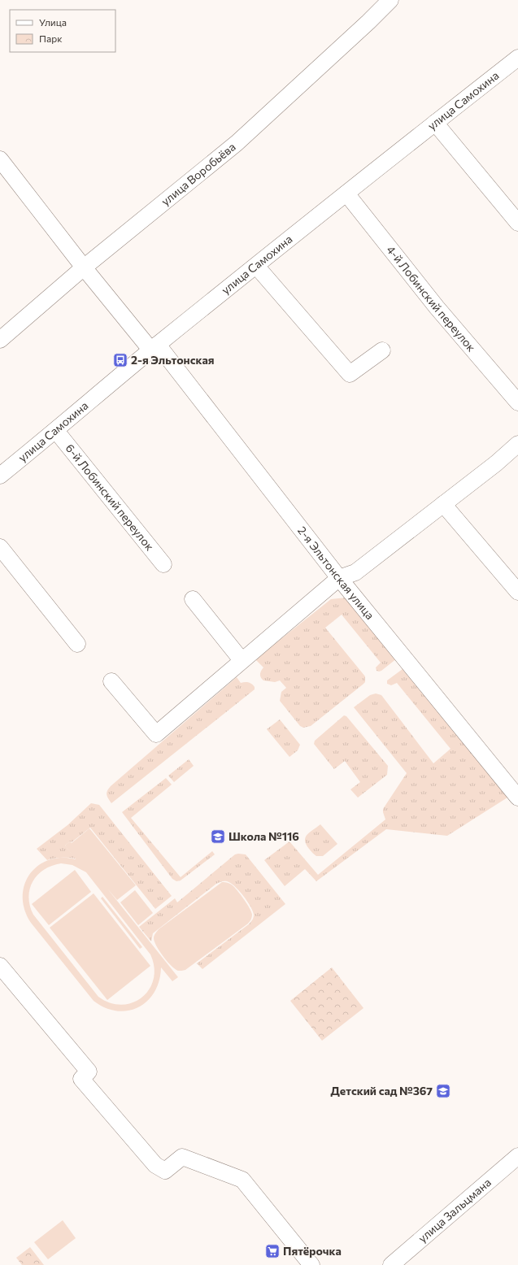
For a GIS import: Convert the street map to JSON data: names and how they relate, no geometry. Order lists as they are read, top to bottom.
{
  "streets": {
    "street": [
      "улица Самохина",
      "улица Воробьёва",
      "4-й Лобинский переулок",
      "6-й Лобинский переулок",
      "2-я Эльтонская улица",
      "улица Зальцмана"
    ]
  },
  "crossings": [
    ["улица Самохина", "4-й Лобинский переулок"],
    ["улица Самохина", "6-й Лобинский переулок"],
    ["улица Самохина", "2-я Эльтонская улица"],
    ["улица Воробьёва", "2-я Эльтонская улица"]
  ],
  "places": {
    "bus stop": ["2-я Эльтонская"],
    "school or university": ["Школа №116", "Детский сад №367"],
    "supermarket": ["Пятёрочка"]
  },
  "legend": ["Улица", "Парк"]
}
